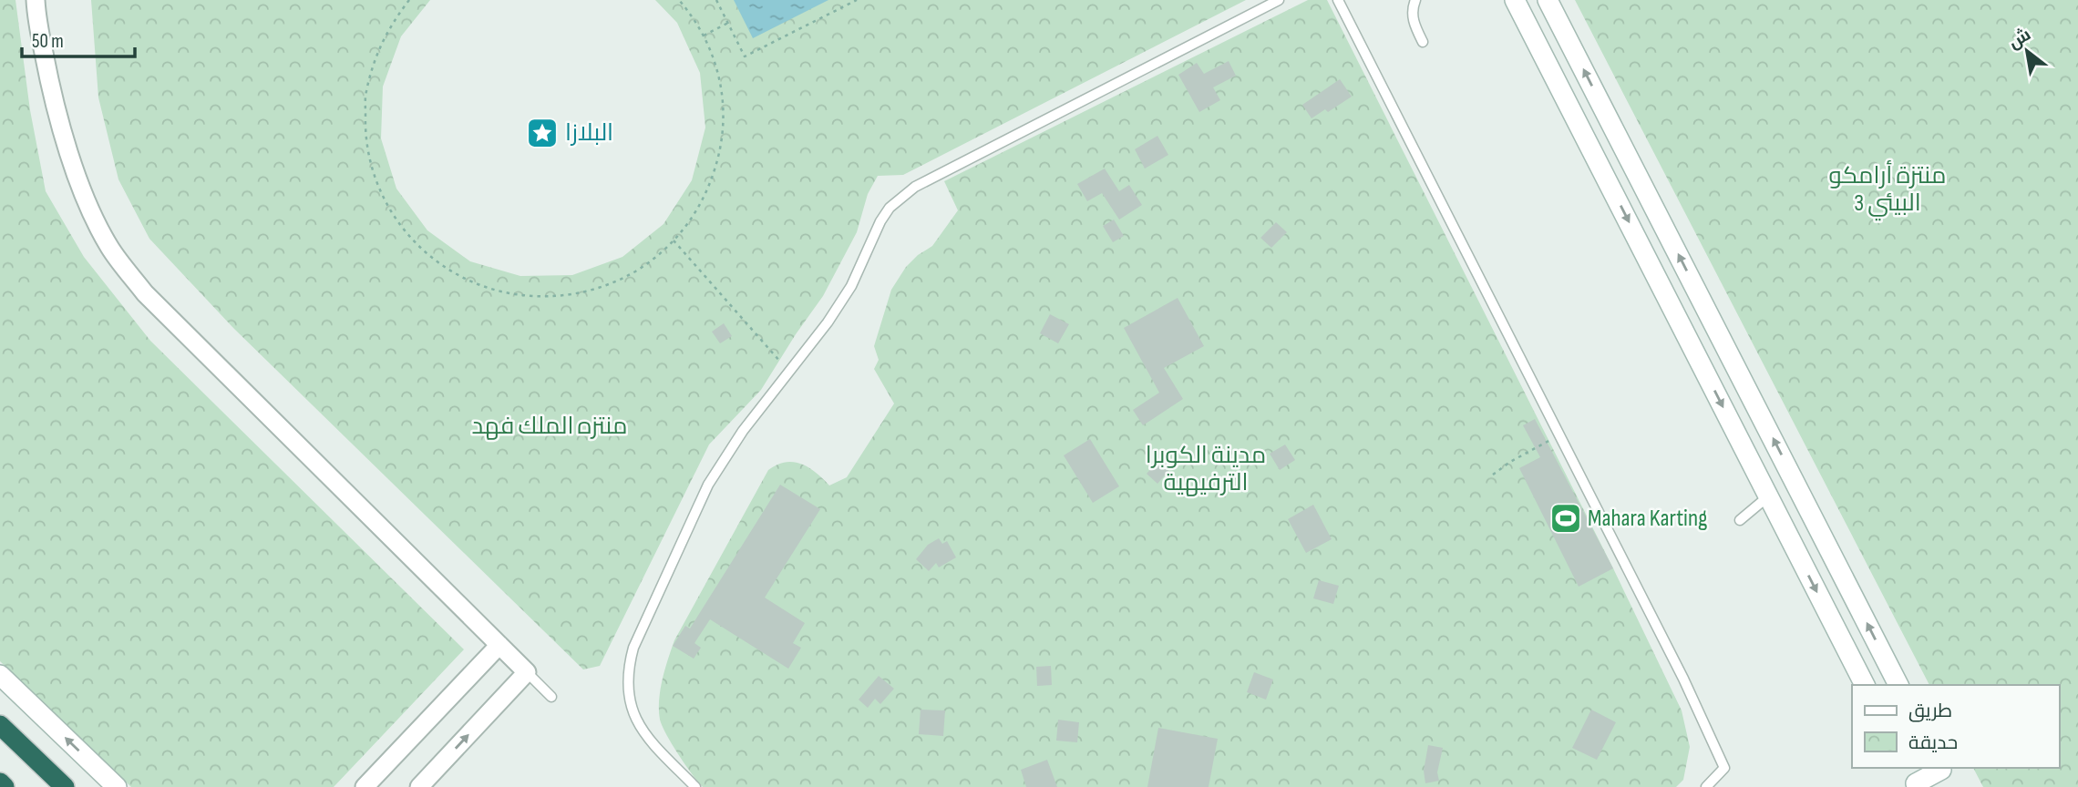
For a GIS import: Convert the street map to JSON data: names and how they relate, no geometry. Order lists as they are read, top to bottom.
{
  "parks": ["منتزة أرامكو البيئي 3", "منتزه الملك فهد", "مدينة الكوبرا الترفيهية"],
  "places": {
    "place": ["البلازا"],
    "sports": ["Mahara Karting"]
  },
  "legend": ["طريق", "حديقة"],
  "scale_bar": "50 m",
  "north": "top left"
}
